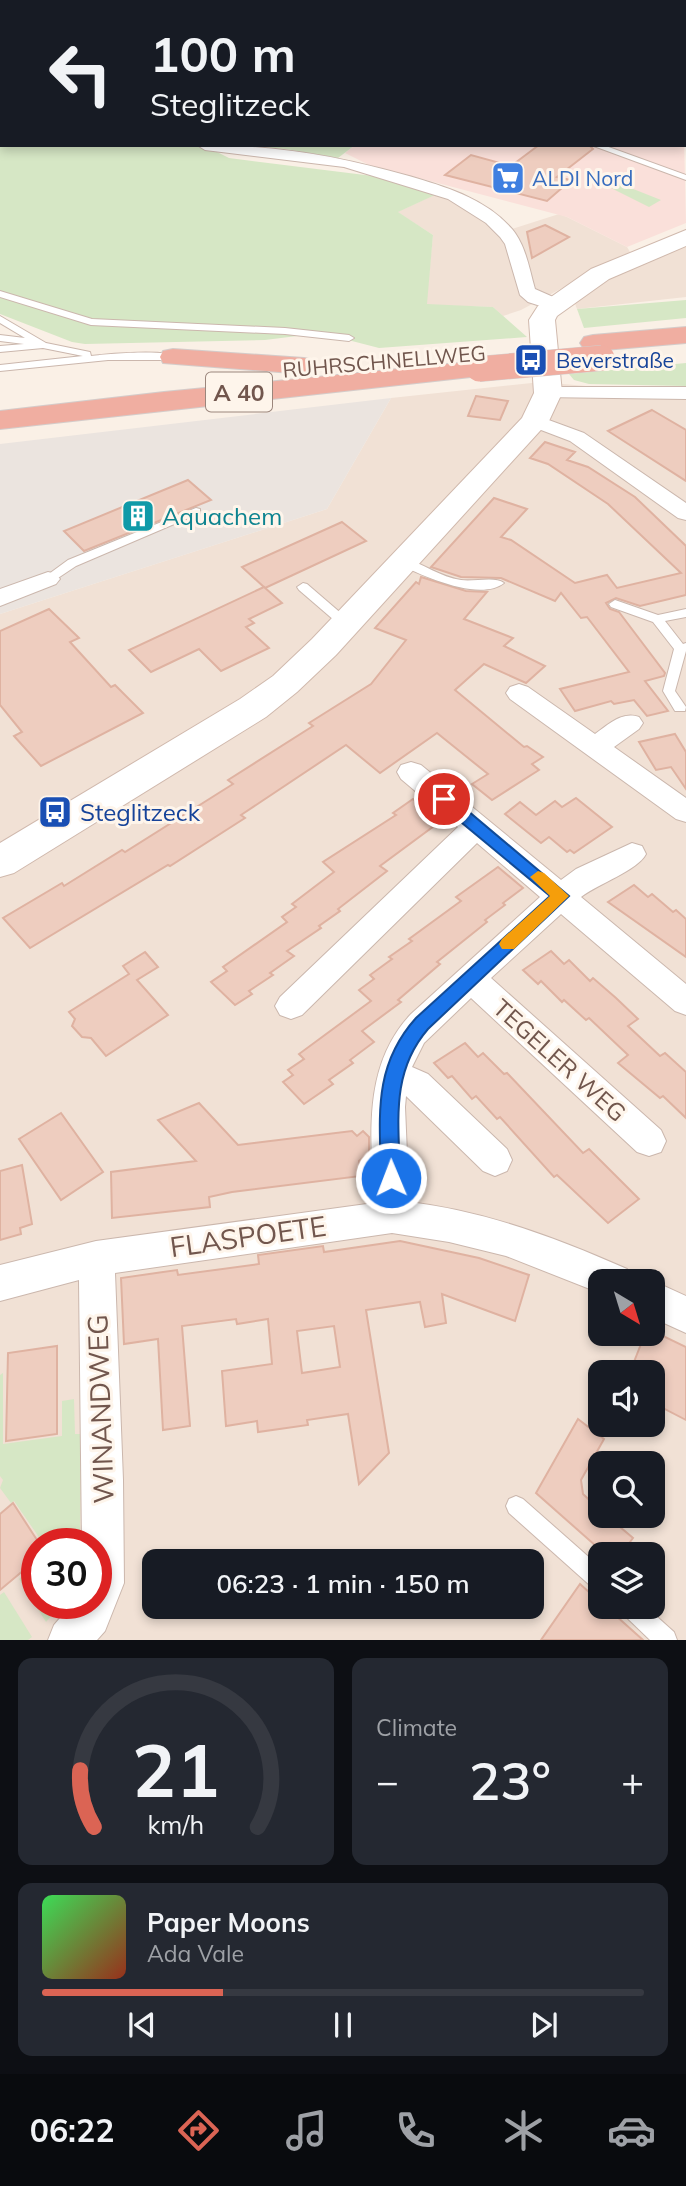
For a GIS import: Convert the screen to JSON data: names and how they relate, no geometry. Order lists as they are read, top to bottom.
{
  "streets": {
    "highway": ["RUHRSCHNELLWEG", "A 40"],
    "street": ["TEGELER WEG", "FLASPOETE", "WINANDWEG"]
  },
  "crossings": [
    ["FLASPOETE", "WINANDWEG"]
  ],
  "places": {
    "supermarket": ["ALDI Nord"],
    "bus stop": ["Beverstraße", "Steglitzeck"],
    "building": ["Aquachem"]
  },
  "north": "bottom right",
  "page": {
    "turn": ["100 m", "Steglitzeck"],
    "limit": "30",
    "trip": "06:23 · 1 min · 150 m",
    "tile": "Climate",
    "heat": ["−", "23°", "+"],
    "song": ["Paper Moons", "Ada Vale"],
    "tabs": "06:22",
    "gauge": ["21", "km/h"]
  }
}
